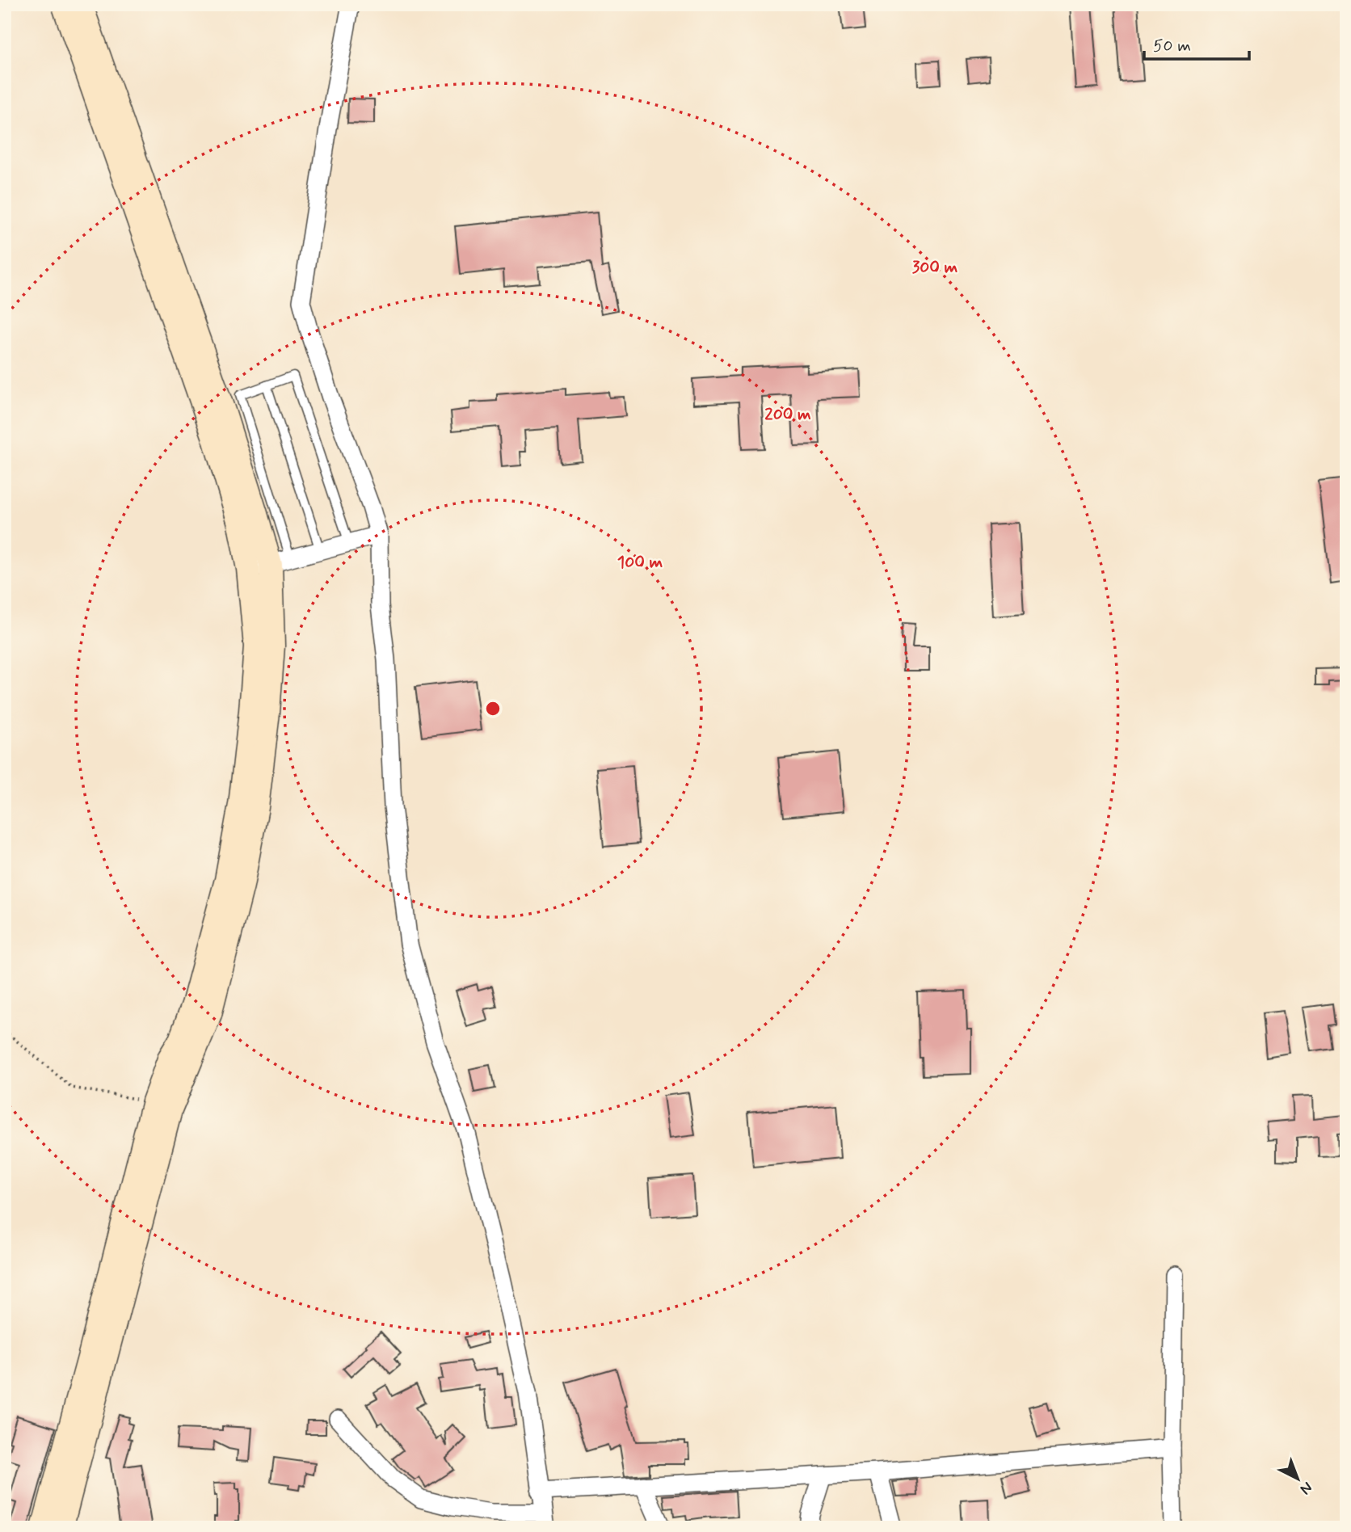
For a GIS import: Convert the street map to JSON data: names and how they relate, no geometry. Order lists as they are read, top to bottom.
{
  "scale_bar": "50 m",
  "north": "bottom right",
  "rings": ["300 m", "200 m", "100 m"]
}
